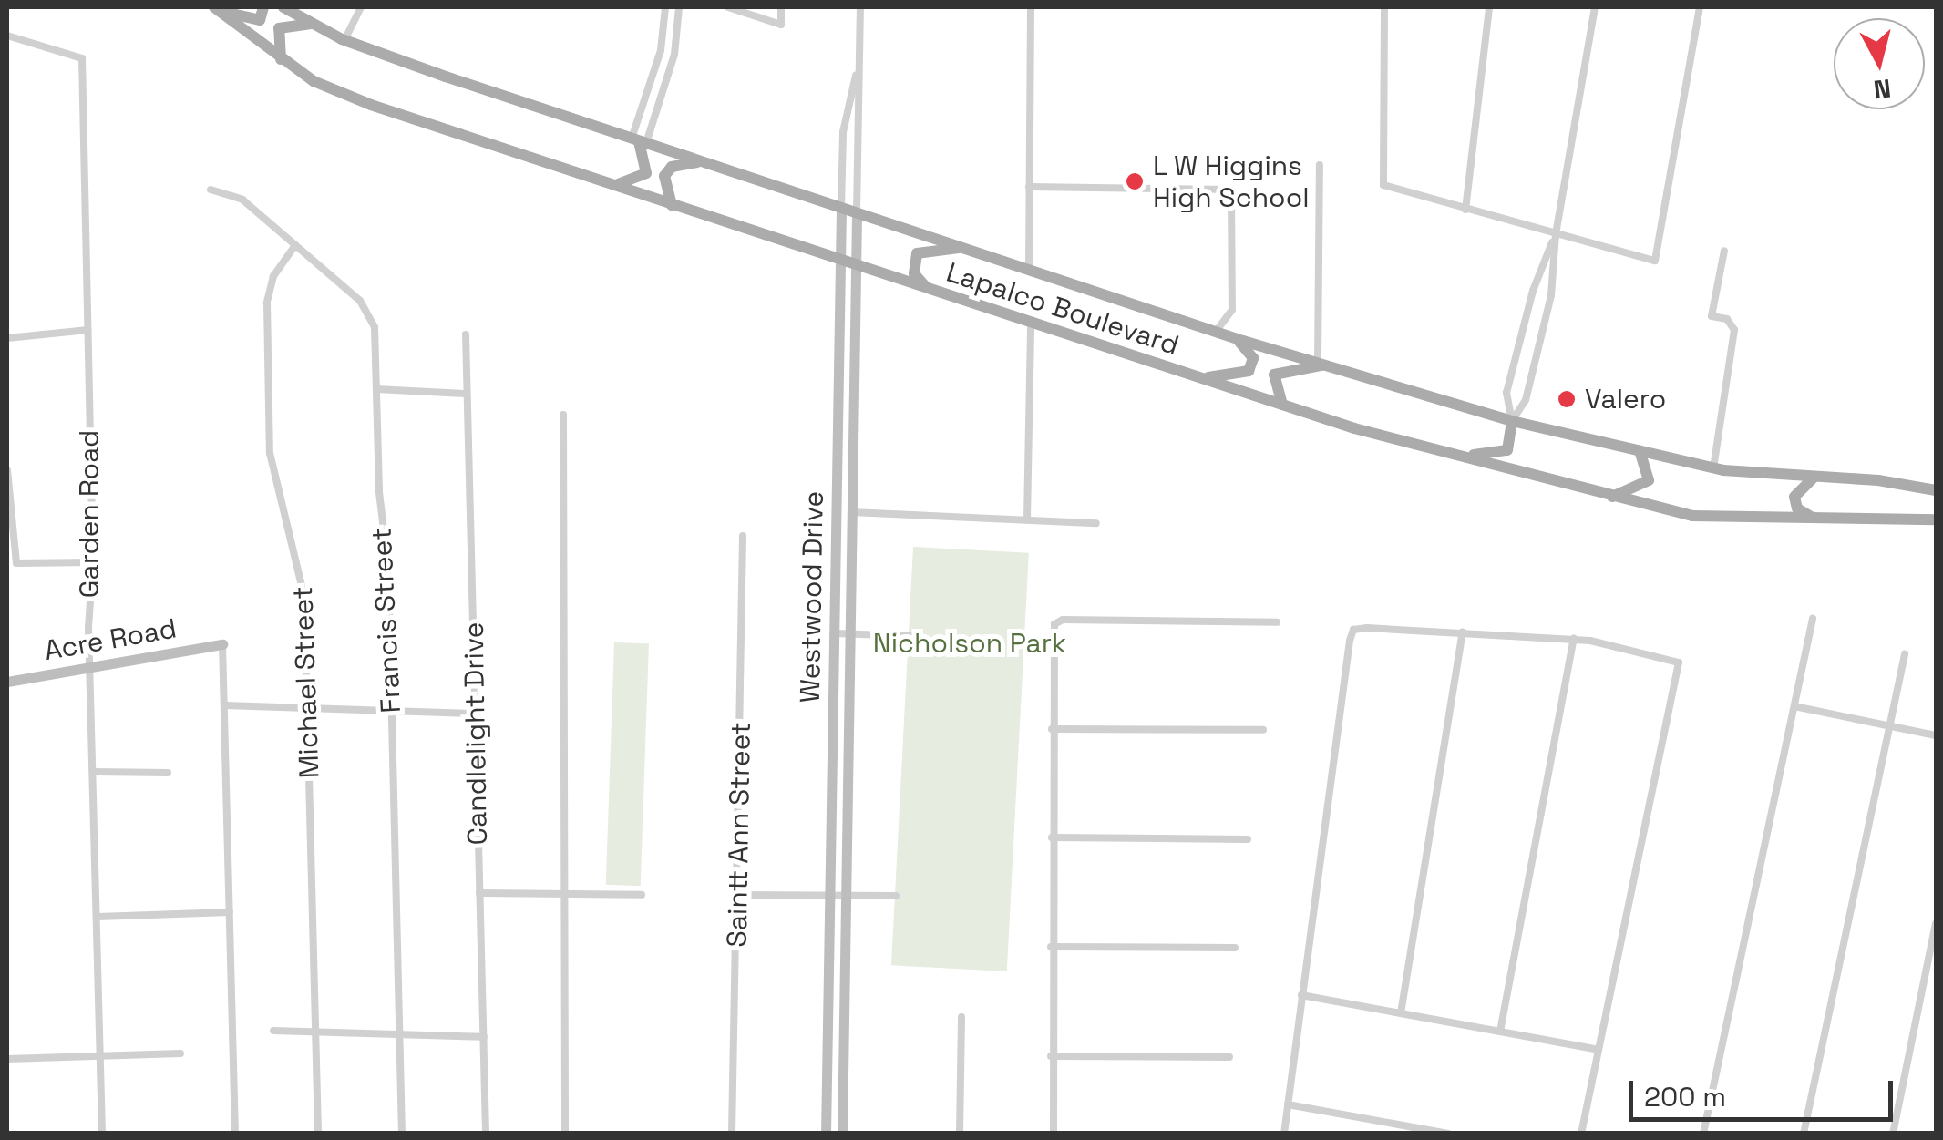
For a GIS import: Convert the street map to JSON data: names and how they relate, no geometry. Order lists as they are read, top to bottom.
{
  "streets": {
    "main road": ["Lapalco Boulevard"],
    "street": [
      "Garden Road",
      "Westwood Drive",
      "Francis Street",
      "Acre Road",
      "Michael Street",
      "Candlelight Drive",
      "Saintt Ann Street"
    ]
  },
  "crossings": [
    ["Lapalco Boulevard", "Westwood Drive"],
    ["Garden Road", "Acre Road"],
    ["Francis Street", "Michael Street"]
  ],
  "parks": ["Nicholson Park"],
  "places": ["L W Higgins High School", "Valero"],
  "scale_bar": "200 m",
  "north": "bottom"
}
